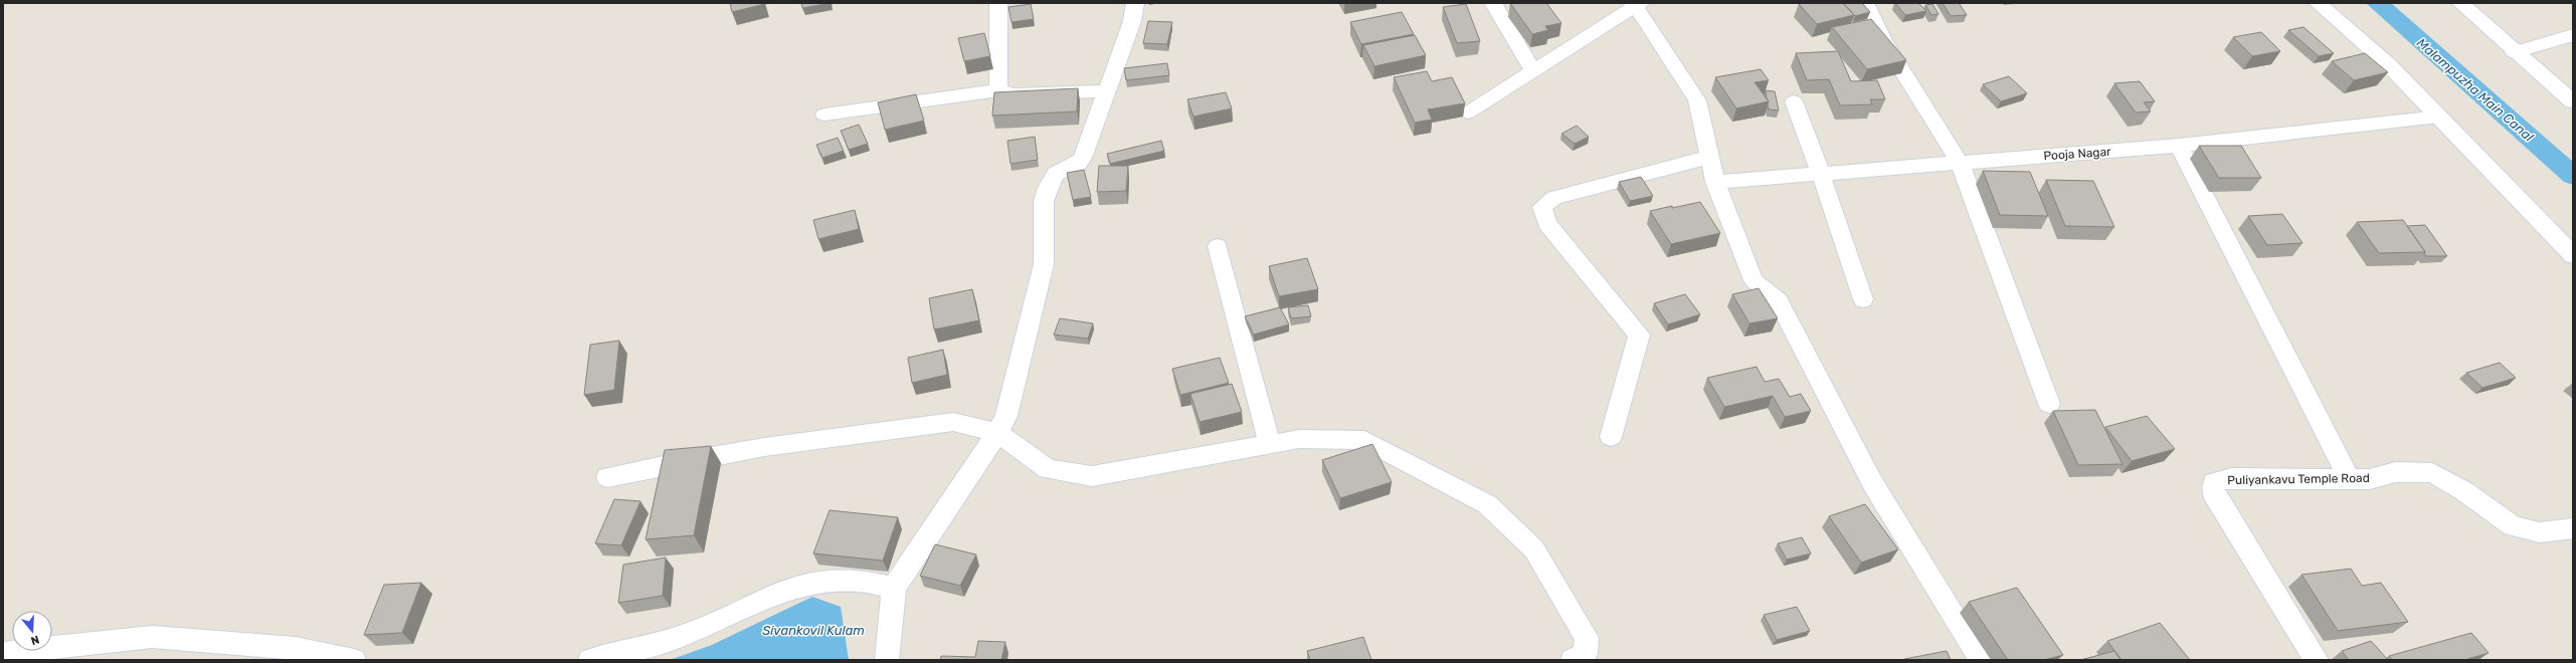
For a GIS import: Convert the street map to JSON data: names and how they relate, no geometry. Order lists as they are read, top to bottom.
{
  "streets": {
    "street": ["Pooja Nagar", "Puliyankavu Temple Road"]
  },
  "water": ["Malampuzha Main Canal", "Sivankovil Kulam"],
  "north": "bottom"
}
